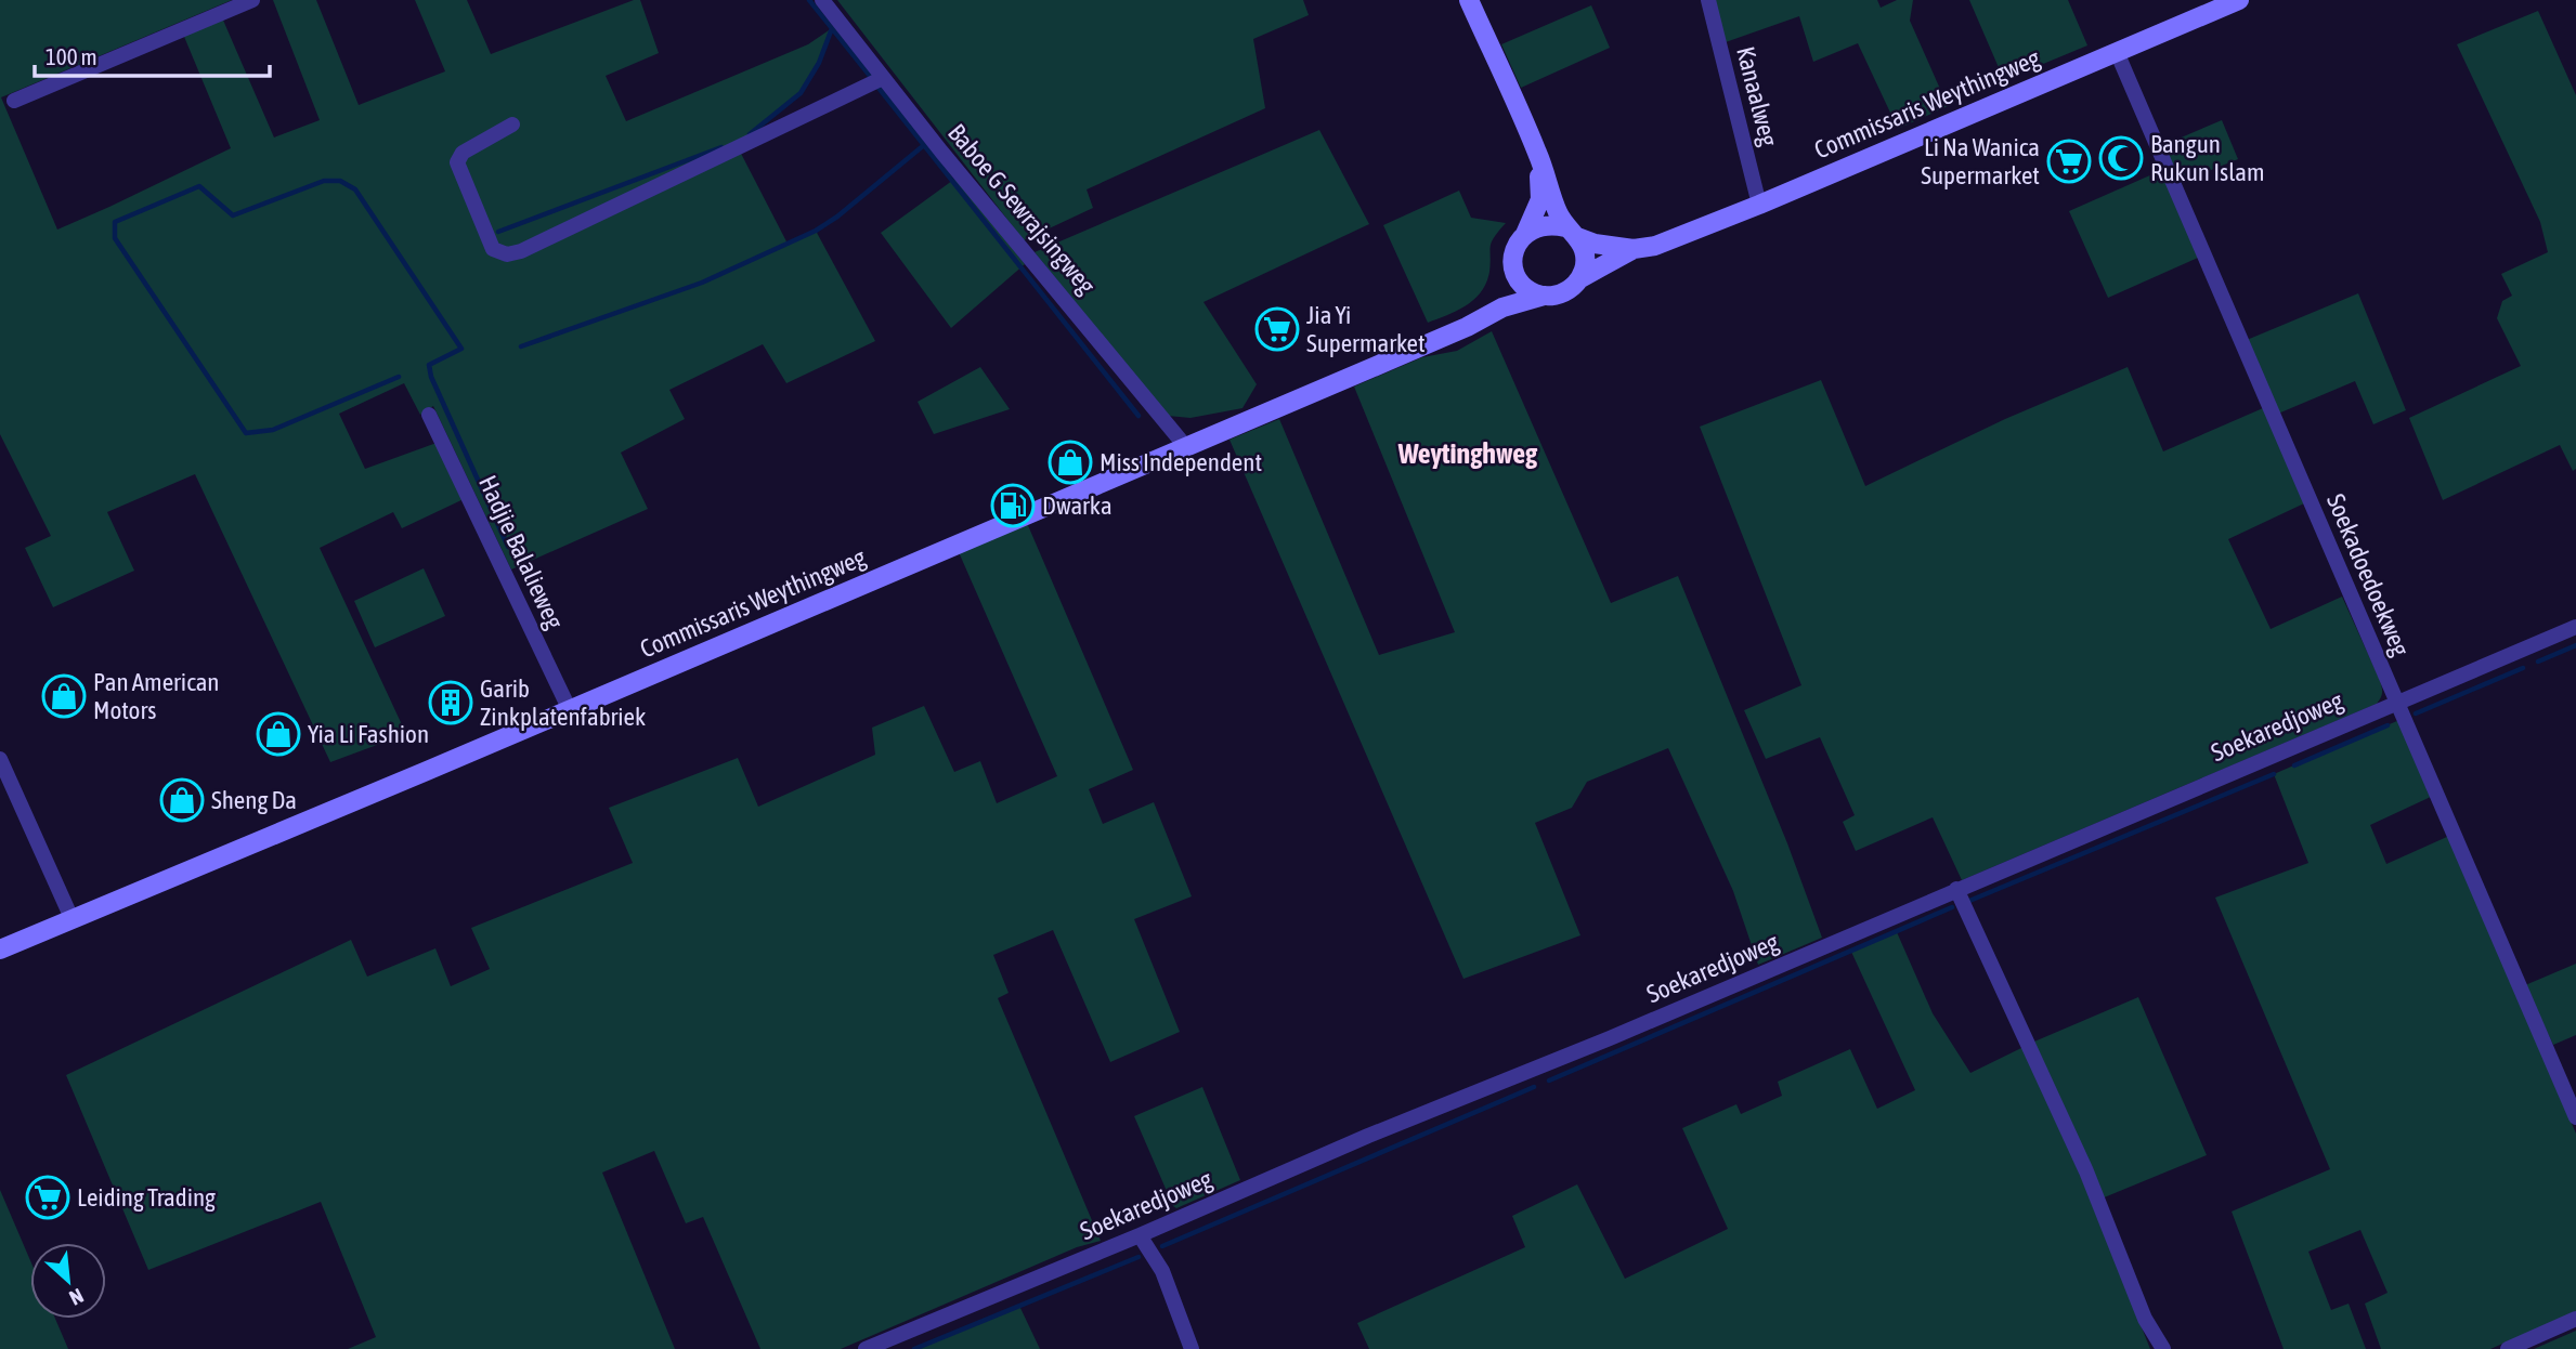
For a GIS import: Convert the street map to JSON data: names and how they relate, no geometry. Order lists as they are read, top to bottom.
{
  "streets": {
    "main road": ["Commissaris Weythingweg"],
    "street": [
      "Kanaalweg",
      "Baboe G Sewrajsingweg",
      "Hadjie Balalieweg",
      "Soekadoedoekweg",
      "Soekaredjoweg"
    ]
  },
  "crossings": [
    ["Kanaalweg", "Commissaris Weythingweg"],
    ["Commissaris Weythingweg", "Baboe G Sewrajsingweg"],
    ["Commissaris Weythingweg", "Hadjie Balalieweg"],
    ["Commissaris Weythingweg", "Soekadoedoekweg"],
    ["Soekadoedoekweg", "Soekaredjoweg"]
  ],
  "districts": ["Weytinghweg"],
  "places": {
    "mosque": ["Bangun Rukun Islam"],
    "supermarket": ["Li Na Wanica Supermarket", "Jia Yi Supermarket", "Leiding Trading"],
    "shop": [
      "Miss Independent",
      "Pan American Motors",
      "Yia Li Fashion",
      "Sheng Da"
    ],
    "fuel station": ["Dwarka"],
    "building": ["Garib Zinkplatenfabriek"]
  },
  "scale_bar": "100 m",
  "north": "bottom right"
}
